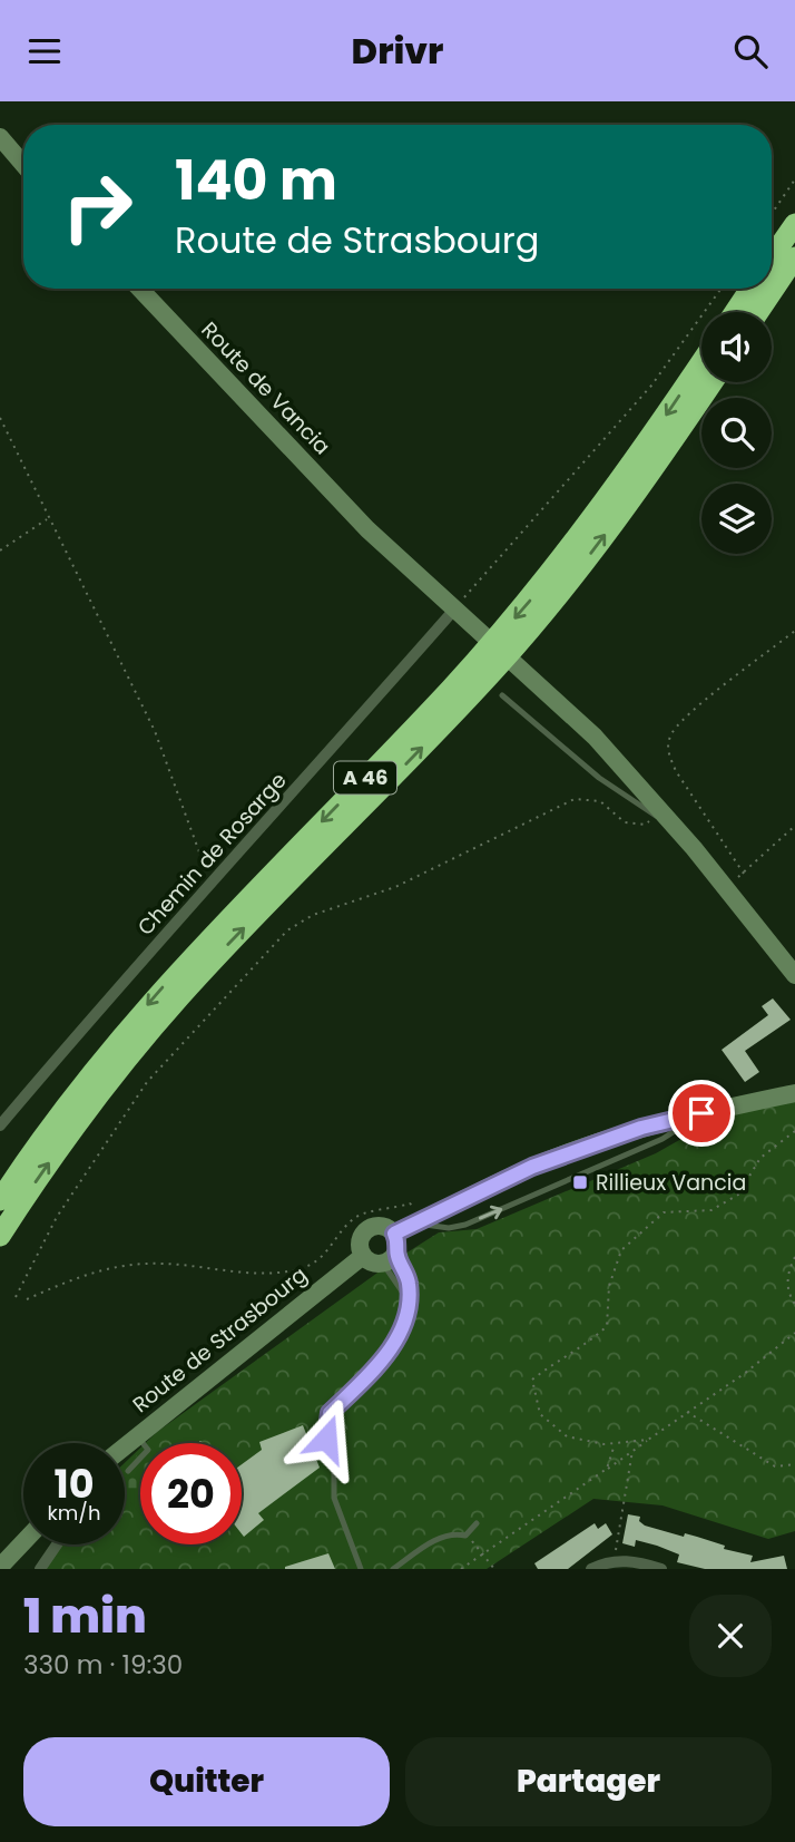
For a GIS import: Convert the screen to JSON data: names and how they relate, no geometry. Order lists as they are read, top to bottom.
{
  "streets": {
    "highway": ["A 46"],
    "street": ["Route de Vancia", "Chemin de Rosarge", "Route de Strasbourg"]
  },
  "crossings": [
    ["Route de Vancia", "Chemin de Rosarge"]
  ],
  "places": {
    "transit": ["Rillieux Vancia"]
  },
  "page": {
    "header": "Drivr",
    "turn": ["140 m", "Route de Strasbourg"],
    "speed": "10 km/h",
    "limit": "20",
    "heading": ["1 min", "330 m · 19:30"],
    "buttons": ["Quitter", "Partager"]
  }
}
